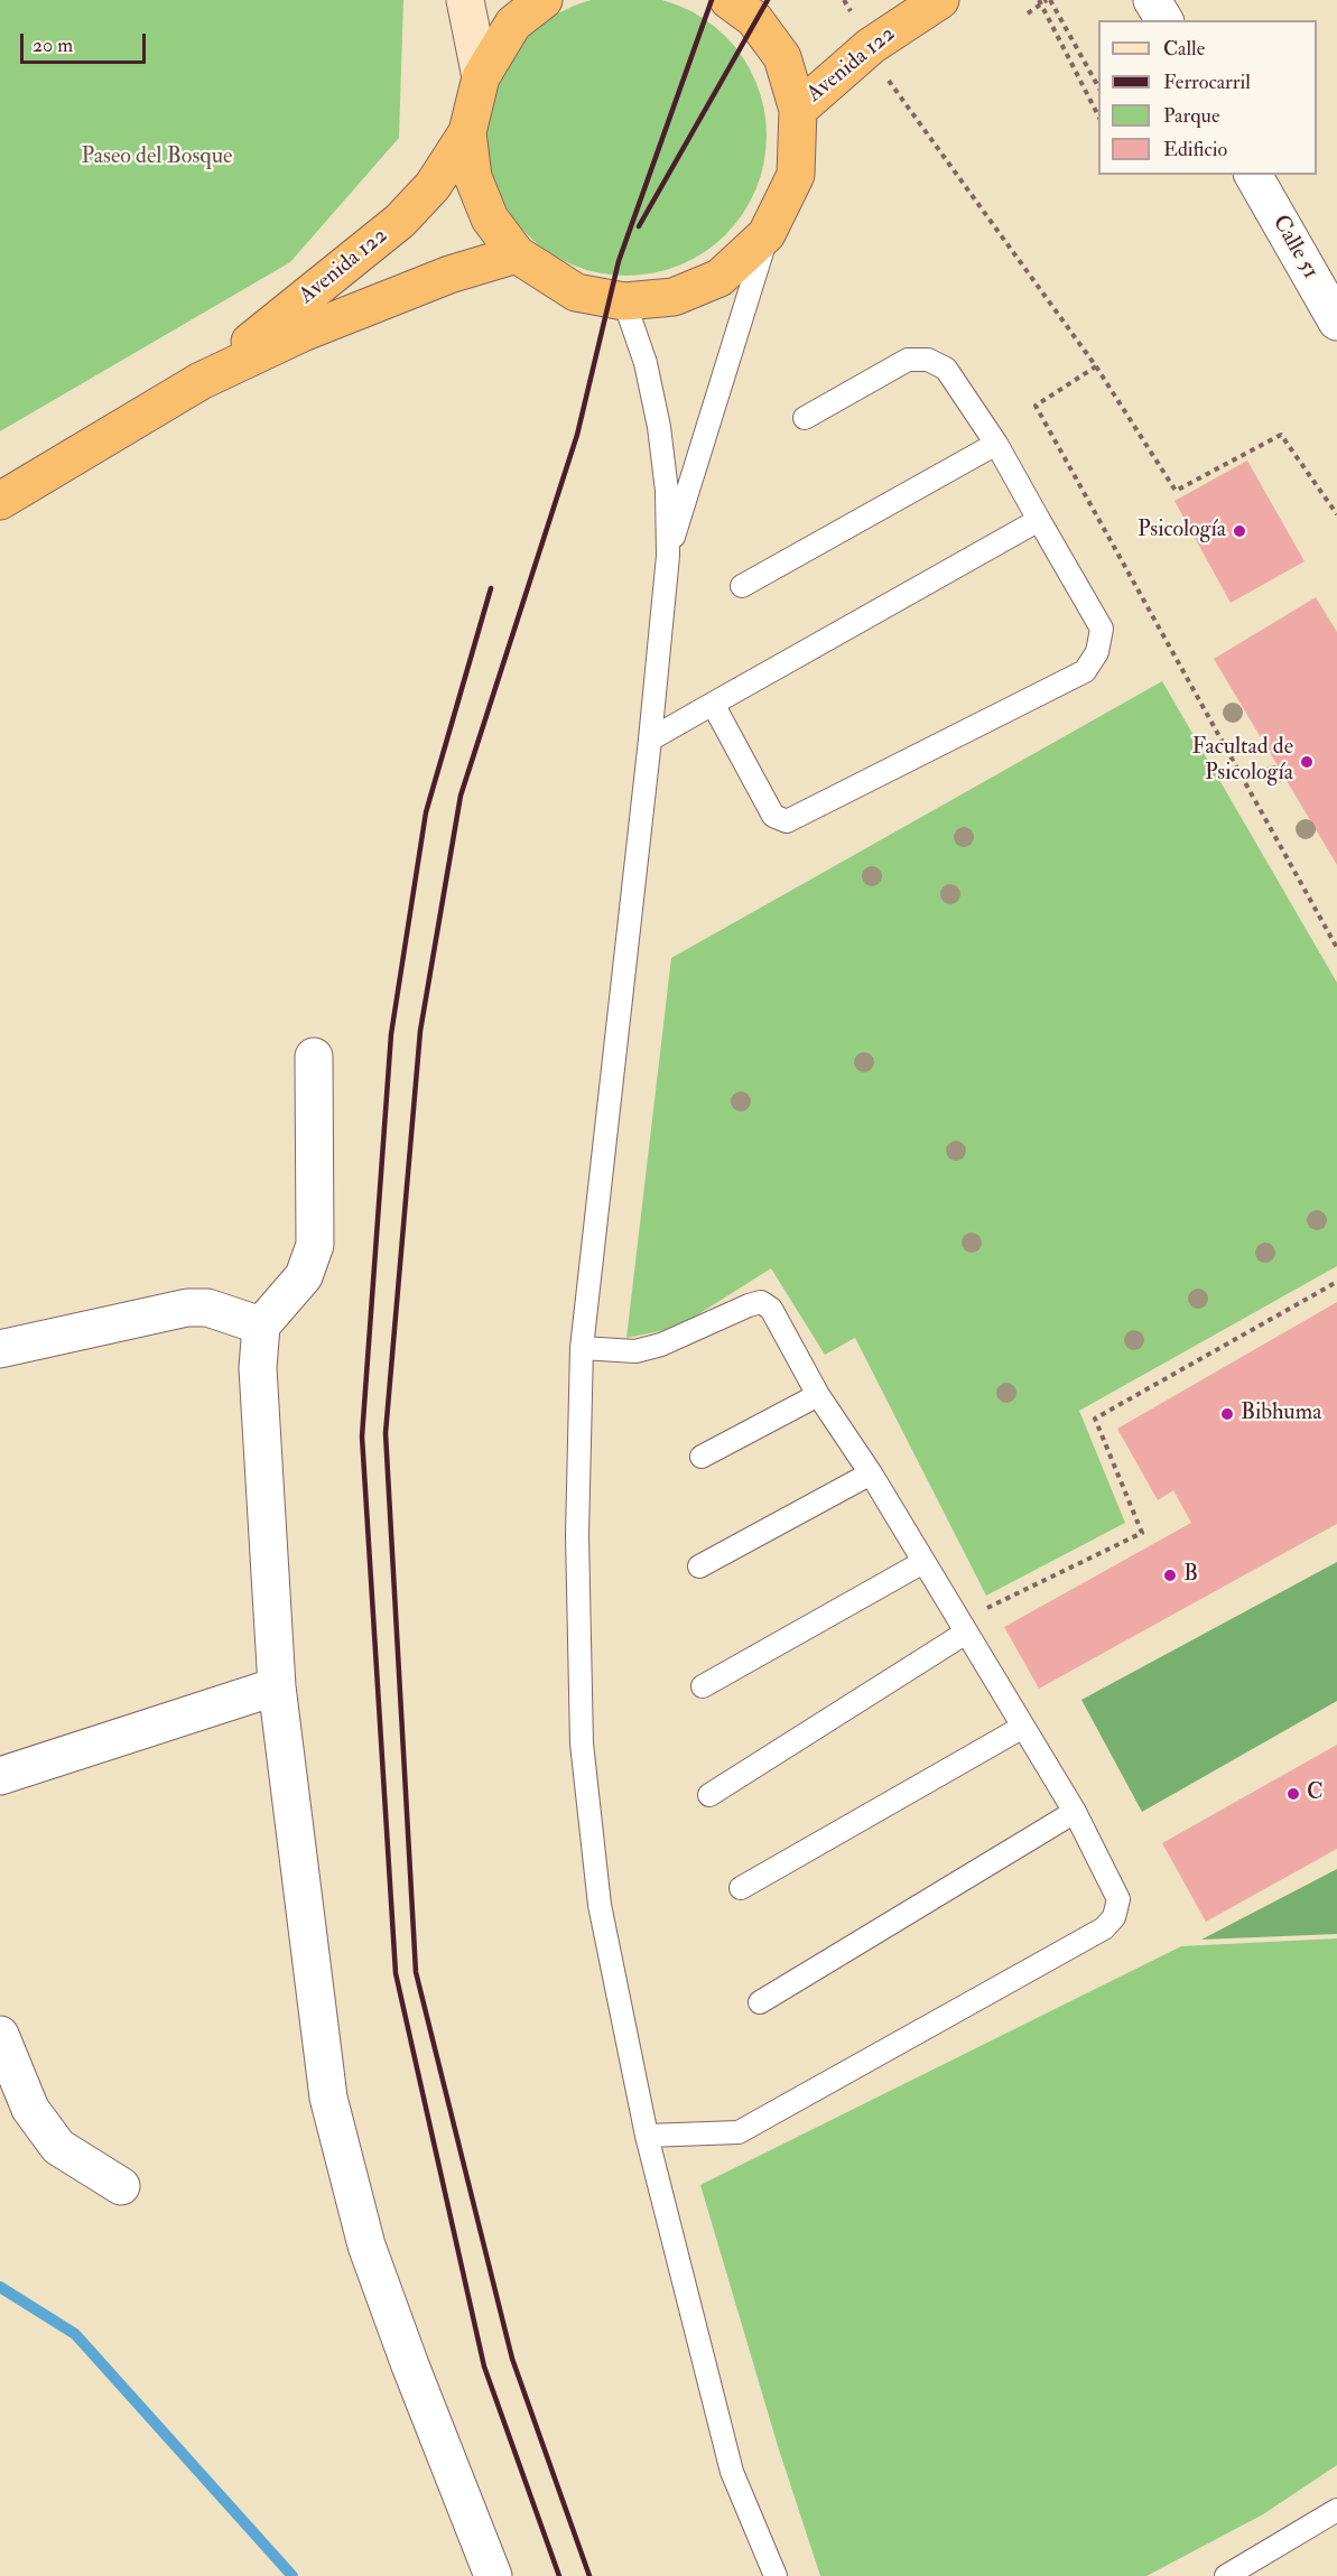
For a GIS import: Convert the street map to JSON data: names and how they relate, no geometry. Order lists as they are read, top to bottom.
{
  "streets": {
    "highway": ["Avenida 122"],
    "street": ["Calle 51"]
  },
  "parks": ["Paseo del Bosque"],
  "places": [
    "Psicología",
    "Facultad de Psicología",
    "Bibhuma",
    "B",
    "C"
  ],
  "legend": [
    "Calle",
    "Ferrocarril",
    "Parque",
    "Edificio"
  ],
  "scale_bar": "20 m"
}
